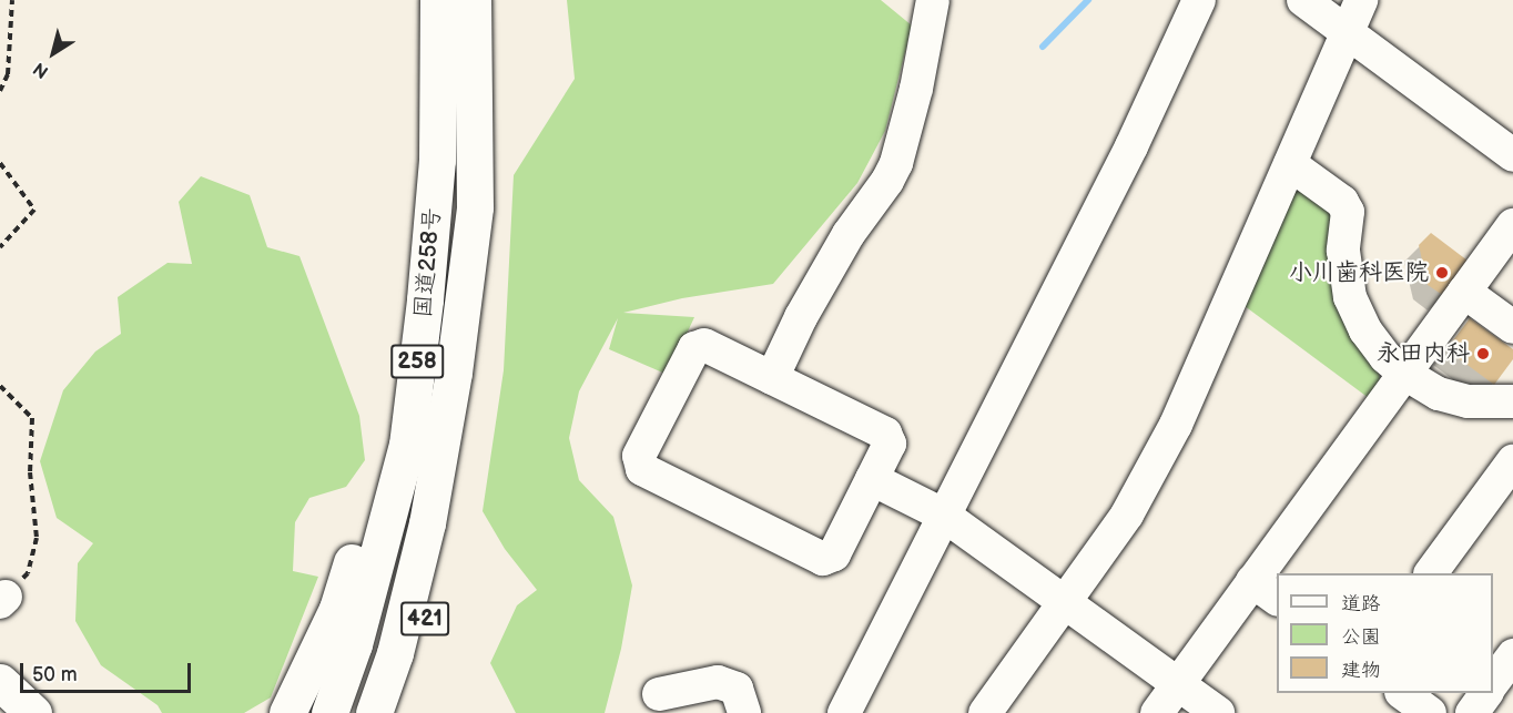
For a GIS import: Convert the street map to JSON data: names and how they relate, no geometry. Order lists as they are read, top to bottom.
{
  "streets": {
    "highway": ["国道258号", "258", "421"]
  },
  "crossings": [
    ["国道258号", "421"]
  ],
  "places": ["小川歯科医院", "永田内科"],
  "legend": ["道路", "公園", "建物"],
  "scale_bar": "50 m",
  "north": "bottom left"
}
